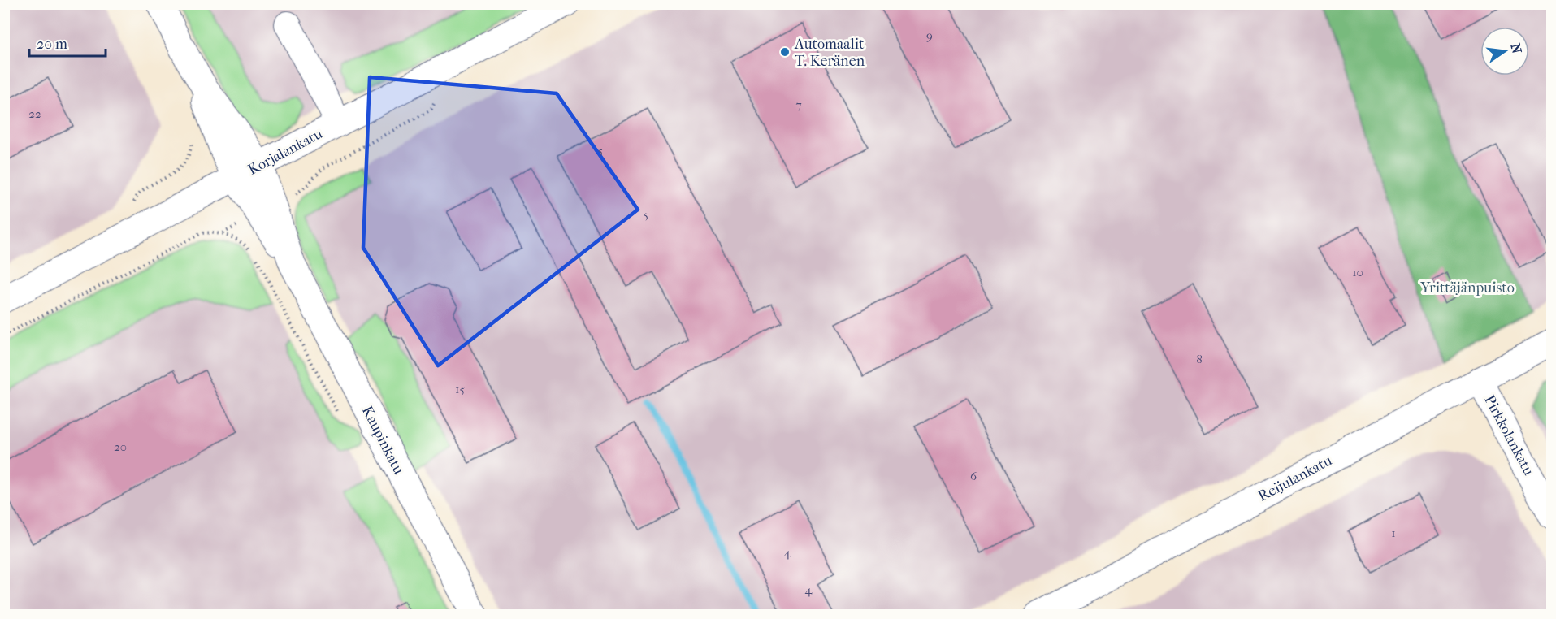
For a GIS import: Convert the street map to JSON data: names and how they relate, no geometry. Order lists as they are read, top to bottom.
{
  "streets": {
    "street": [
      "Korjalankatu",
      "Pirkkolankatu",
      "Kaupinkatu",
      "Reijulankatu"
    ]
  },
  "crossings": [
    ["Korjalankatu", "Kaupinkatu"],
    ["Pirkkolankatu", "Reijulankatu"]
  ],
  "parks": ["Yrittäjänpuisto"],
  "places": ["Automaalit T. Keränen"],
  "house_numbers": [
    "9",
    "7",
    "22",
    "5",
    "5",
    "10",
    "8",
    "15",
    "20",
    "6",
    "1",
    "4",
    "4"
  ],
  "scale_bar": "20 m",
  "north": "right"
}
